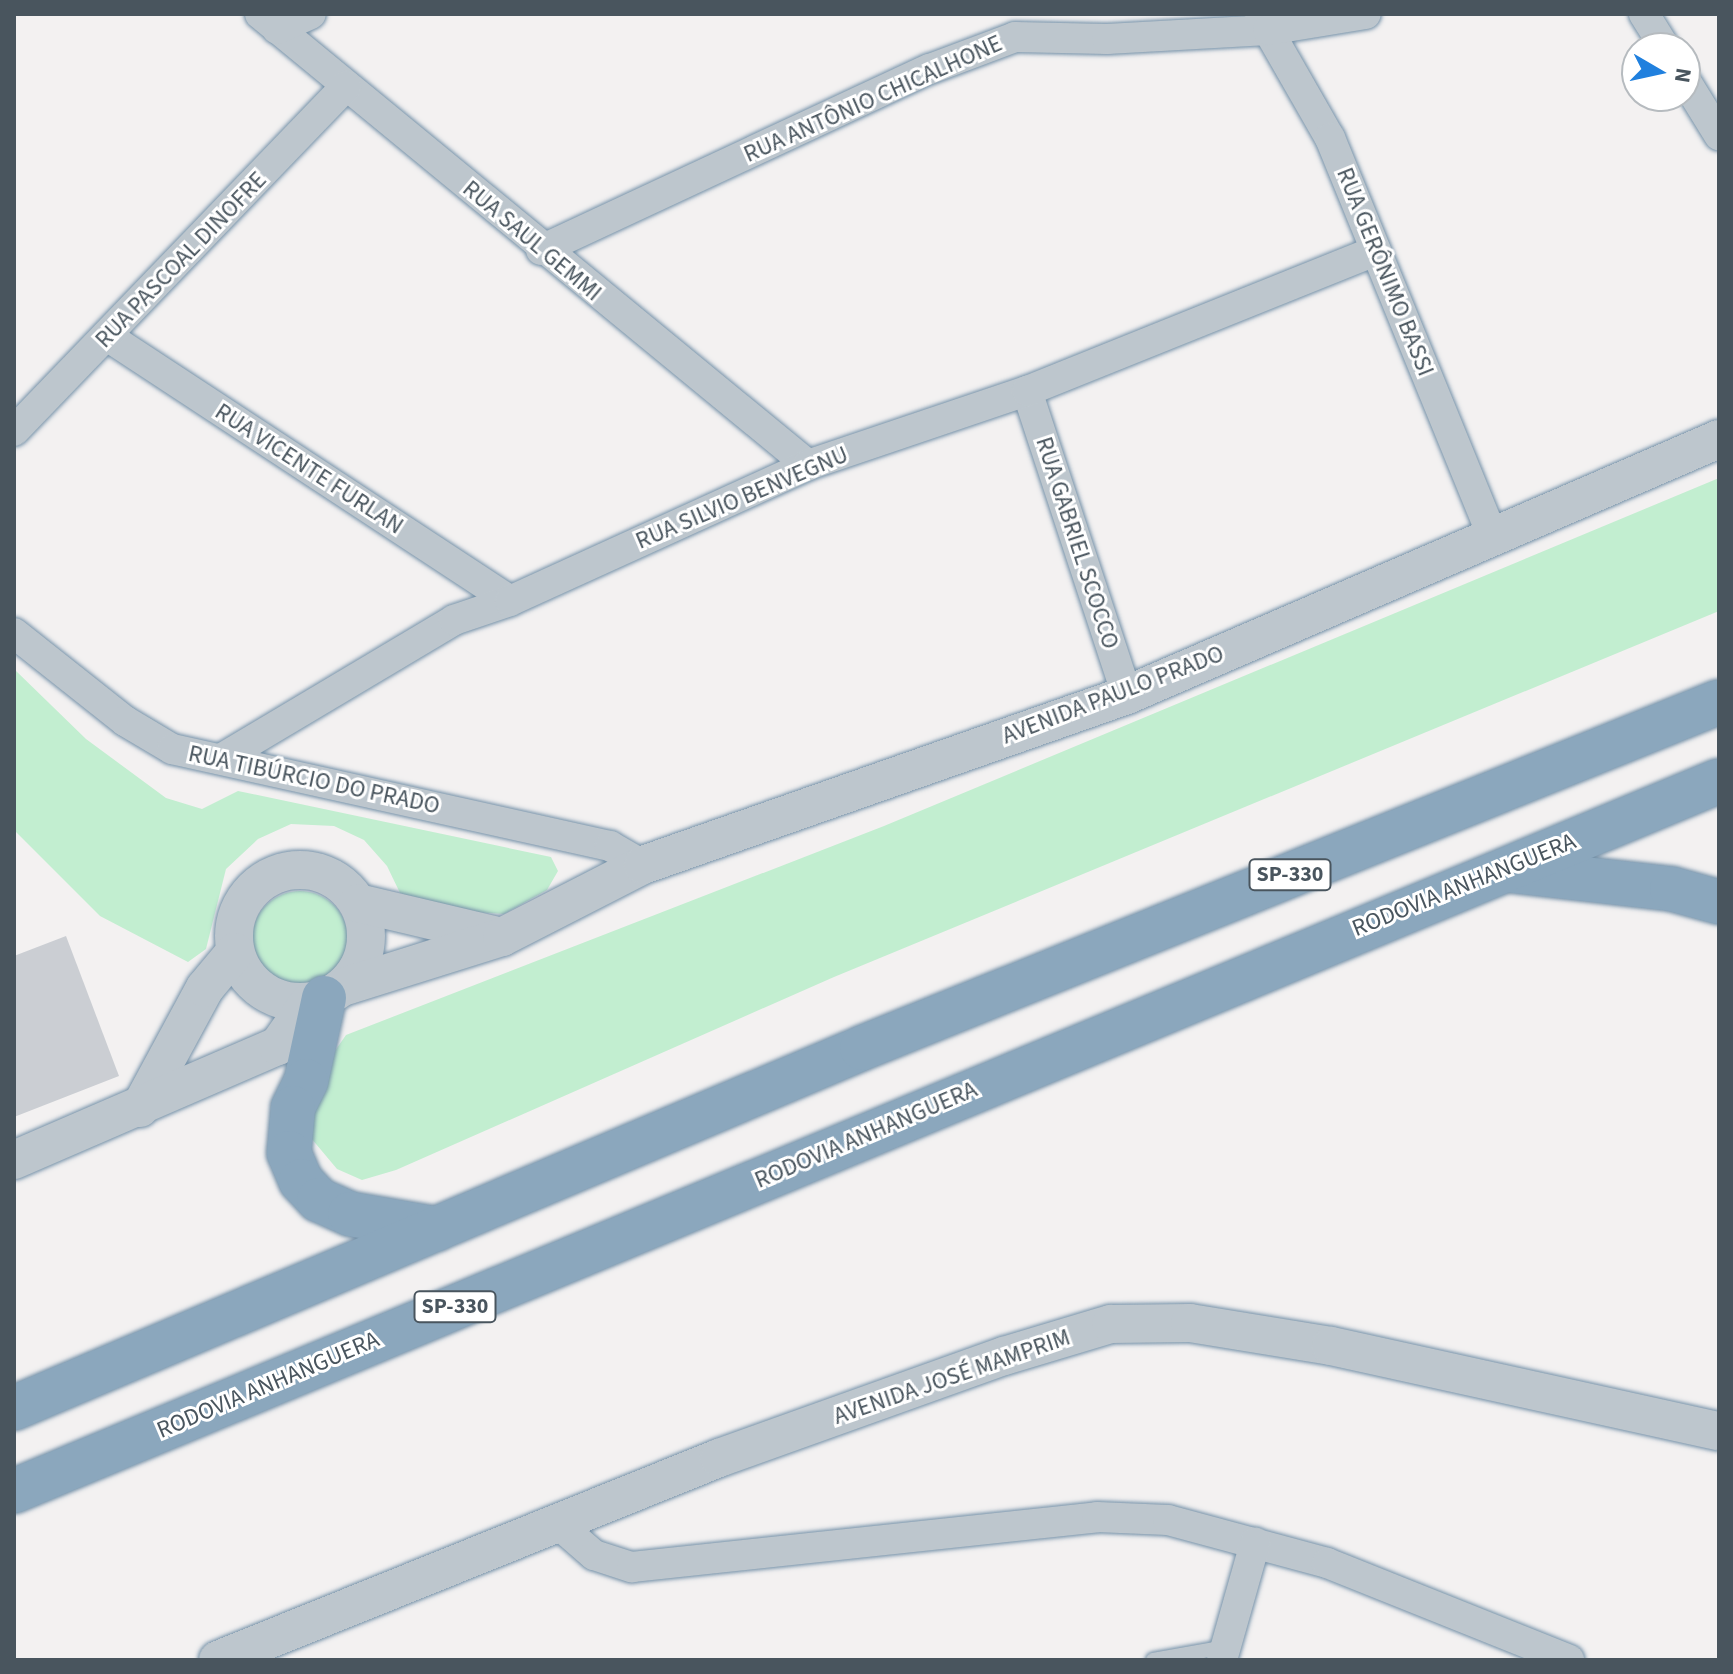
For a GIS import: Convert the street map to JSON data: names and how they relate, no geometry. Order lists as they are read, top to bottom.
{
  "streets": {
    "highway": ["SP-330", "RODOVIA ANHANGUERA"],
    "street": [
      "RUA ANTÔNIO CHICALHONE",
      "RUA SAUL GEMMI",
      "RUA PASCOAL DINOFRE",
      "RUA GERÔNIMO BASSI",
      "RUA VICENTE FURLAN",
      "RUA SILVIO BENVEGNU",
      "RUA GABRIEL SCOCCO",
      "AVENIDA PAULO PRADO",
      "RUA TIBÚRCIO DO PRADO",
      "AVENIDA JOSÉ MAMPRIM"
    ]
  },
  "crossings": [
    ["RUA ANTÔNIO CHICALHONE", "RUA SAUL GEMMI"],
    ["RUA ANTÔNIO CHICALHONE", "RUA GERÔNIMO BASSI"],
    ["RUA SAUL GEMMI", "RUA PASCOAL DINOFRE"],
    ["RUA SAUL GEMMI", "RUA SILVIO BENVEGNU"],
    ["RUA PASCOAL DINOFRE", "RUA VICENTE FURLAN"],
    ["RUA GERÔNIMO BASSI", "RUA SILVIO BENVEGNU"],
    ["RUA GERÔNIMO BASSI", "AVENIDA PAULO PRADO"],
    ["RUA VICENTE FURLAN", "RUA SILVIO BENVEGNU"],
    ["RUA SILVIO BENVEGNU", "RUA GABRIEL SCOCCO"],
    ["RUA SILVIO BENVEGNU", "RUA TIBÚRCIO DO PRADO"],
    ["RUA GABRIEL SCOCCO", "AVENIDA PAULO PRADO"],
    ["AVENIDA PAULO PRADO", "RUA TIBÚRCIO DO PRADO"]
  ],
  "north": "right"
}
